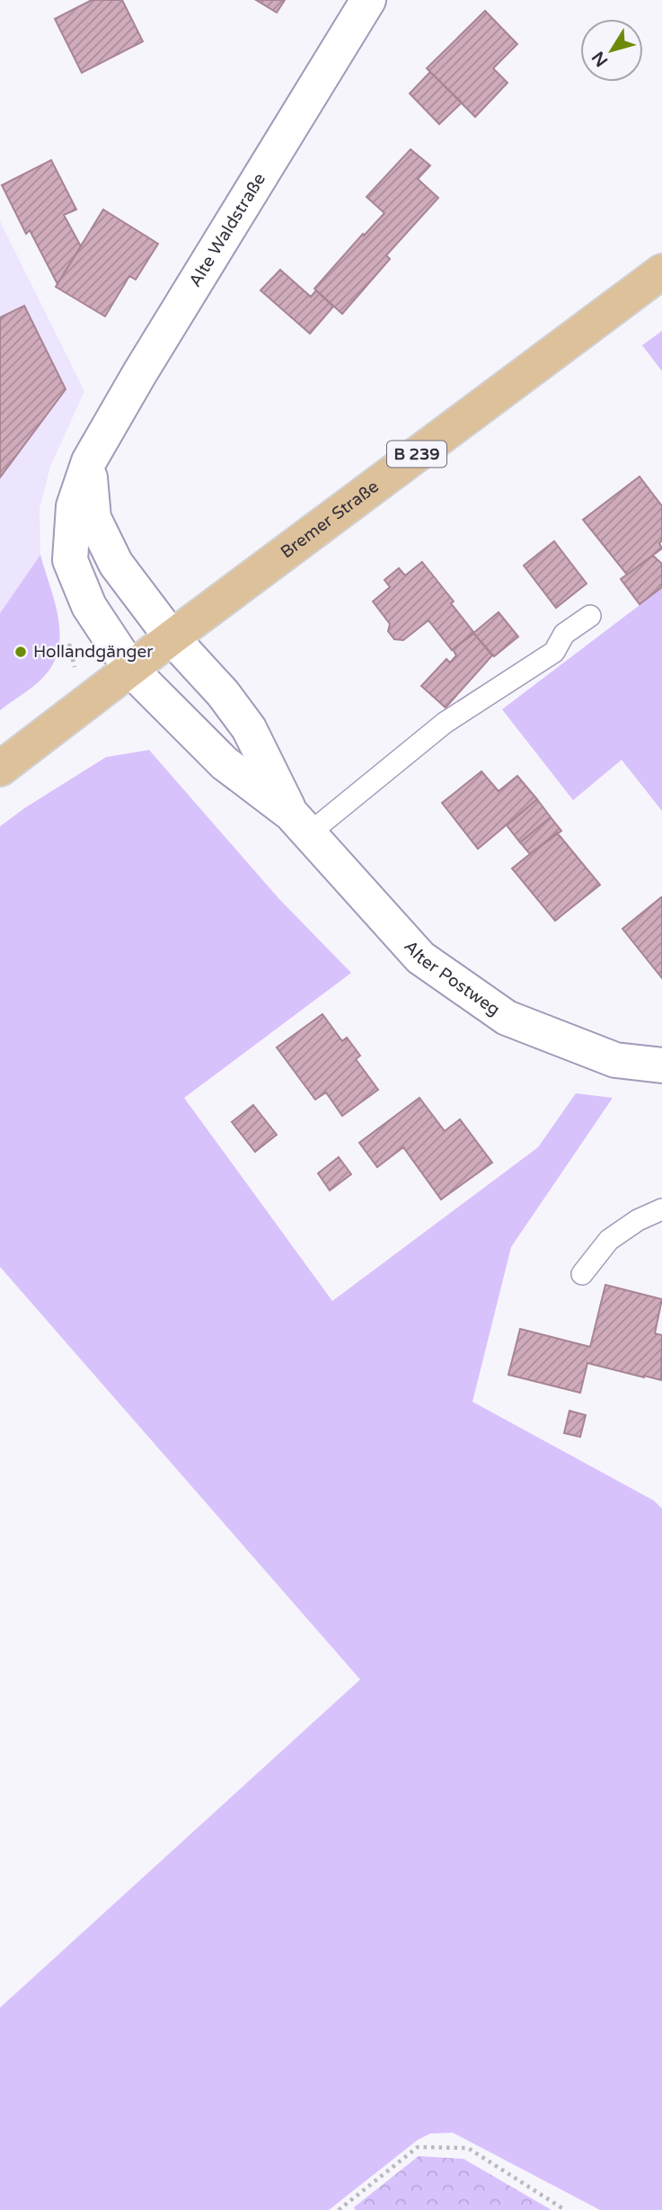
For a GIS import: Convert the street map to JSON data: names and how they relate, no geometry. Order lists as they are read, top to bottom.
{
  "streets": {
    "main road": ["B 239", "Bremer Straße"],
    "street": ["Alte Waldstraße", "Alter Postweg"]
  },
  "crossings": [
    ["Alte Waldstraße", "Bremer Straße"],
    ["Alte Waldstraße", "Alter Postweg"],
    ["Bremer Straße", "Alter Postweg"]
  ],
  "places": ["Hollandgänger"],
  "north": "bottom left"
}
